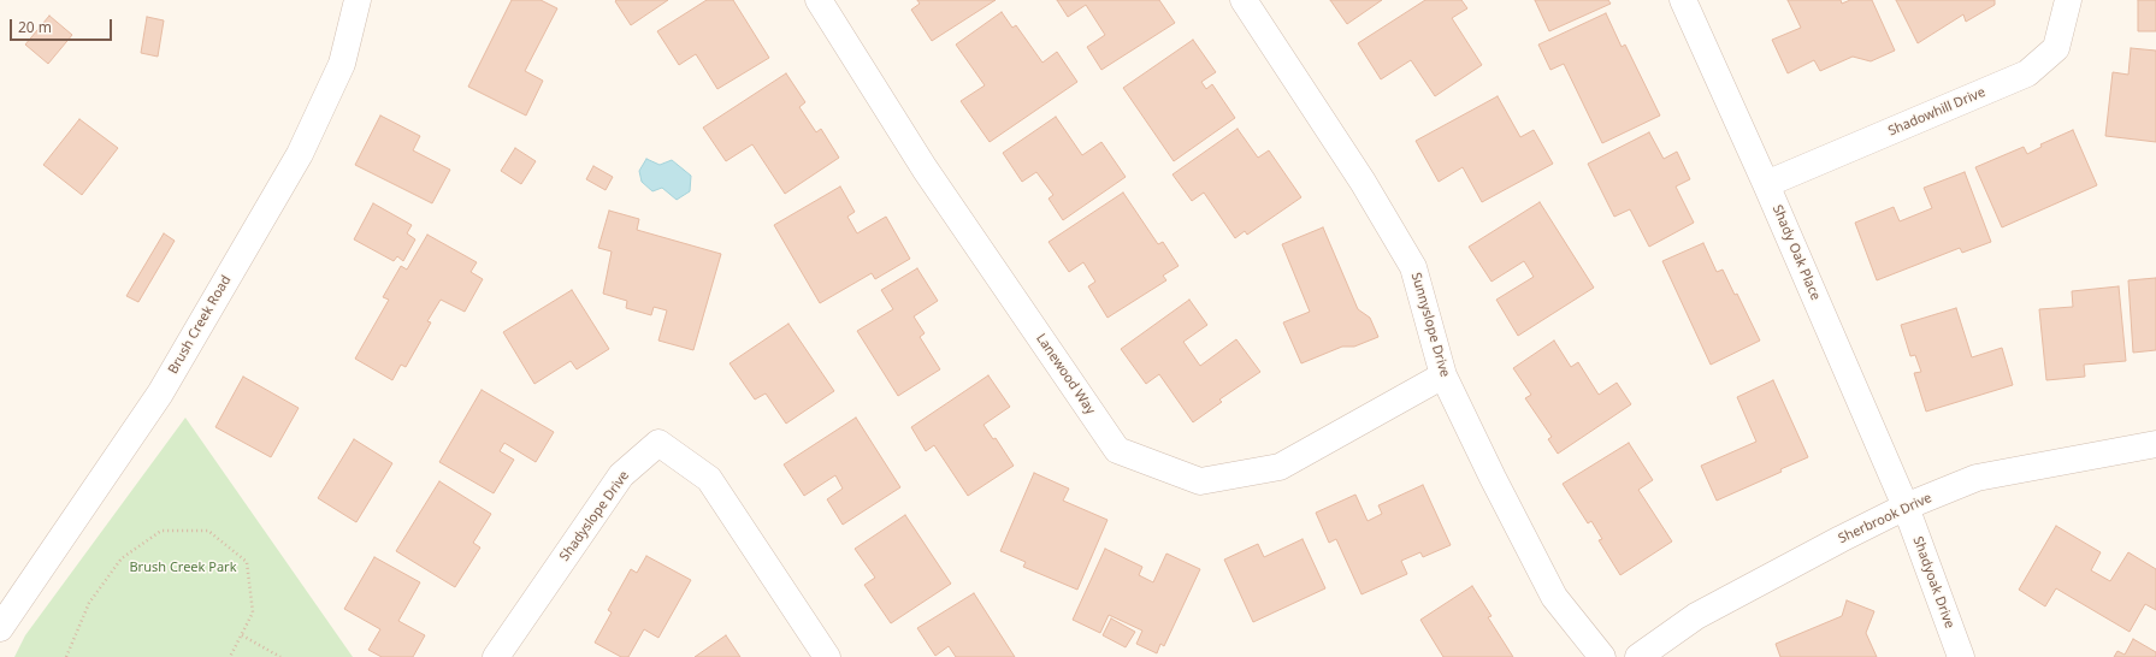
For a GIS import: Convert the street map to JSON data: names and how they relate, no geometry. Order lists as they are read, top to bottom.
{
  "streets": {
    "street": [
      "Shadowhill Drive",
      "Shady Oak Place",
      "Brush Creek Road",
      "Sunnyslope Drive",
      "Lanewood Way",
      "Shadyslope Drive",
      "Sherbrook Drive",
      "Shadyoak Drive"
    ]
  },
  "crossings": [
    ["Shadowhill Drive", "Shady Oak Place"],
    ["Shady Oak Place", "Sherbrook Drive"],
    ["Shady Oak Place", "Shadyoak Drive"],
    ["Sunnyslope Drive", "Lanewood Way"],
    ["Sherbrook Drive", "Shadyoak Drive"]
  ],
  "parks": ["Brush Creek Park"],
  "scale_bar": "20 m"
}
